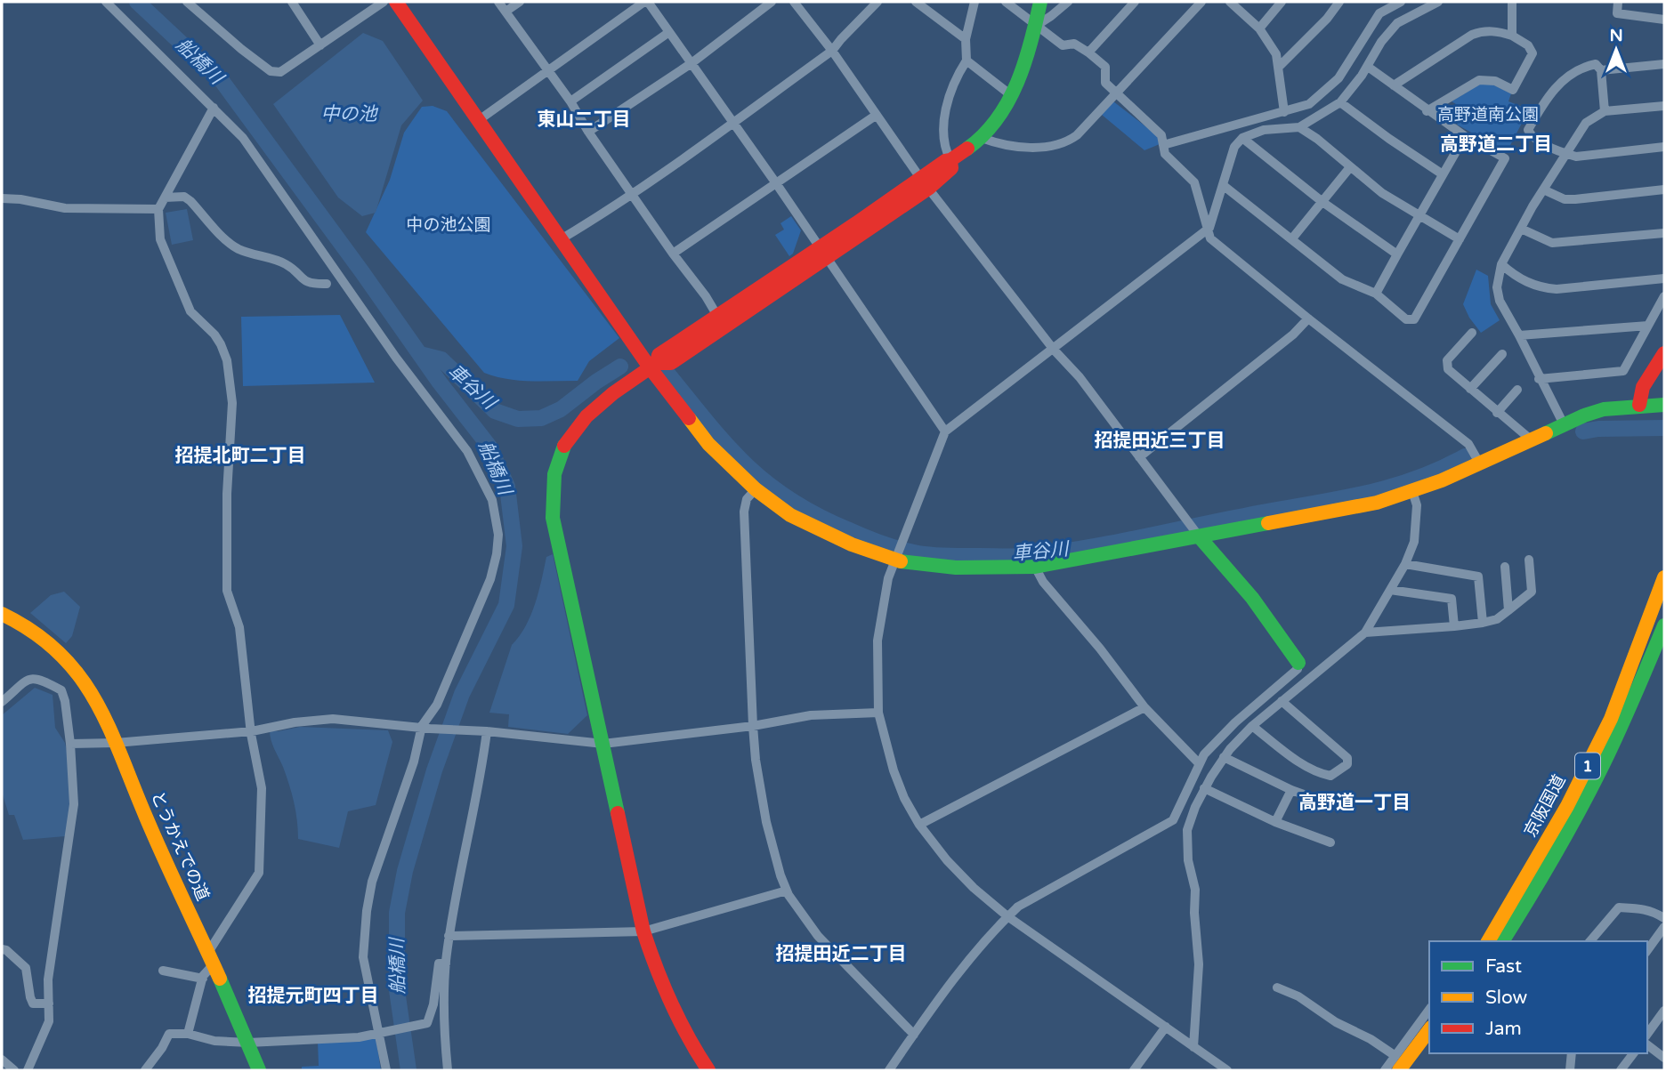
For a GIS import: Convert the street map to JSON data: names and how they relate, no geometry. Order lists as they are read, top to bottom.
{
  "streets": {
    "main road": ["1", "京阪国道", "とうかえでの道"]
  },
  "districts": [
    "東山二丁目",
    "高野道二丁目",
    "招提田近三丁目",
    "招提北町二丁目",
    "高野道一丁目",
    "招提田近二丁目",
    "招提元町四丁目"
  ],
  "water": ["船橋川", "中の池", "車谷川"],
  "parks": ["高野道南公園", "中の池公園"],
  "legend": ["Fast", "Slow", "Jam"],
  "north": "top"
}
